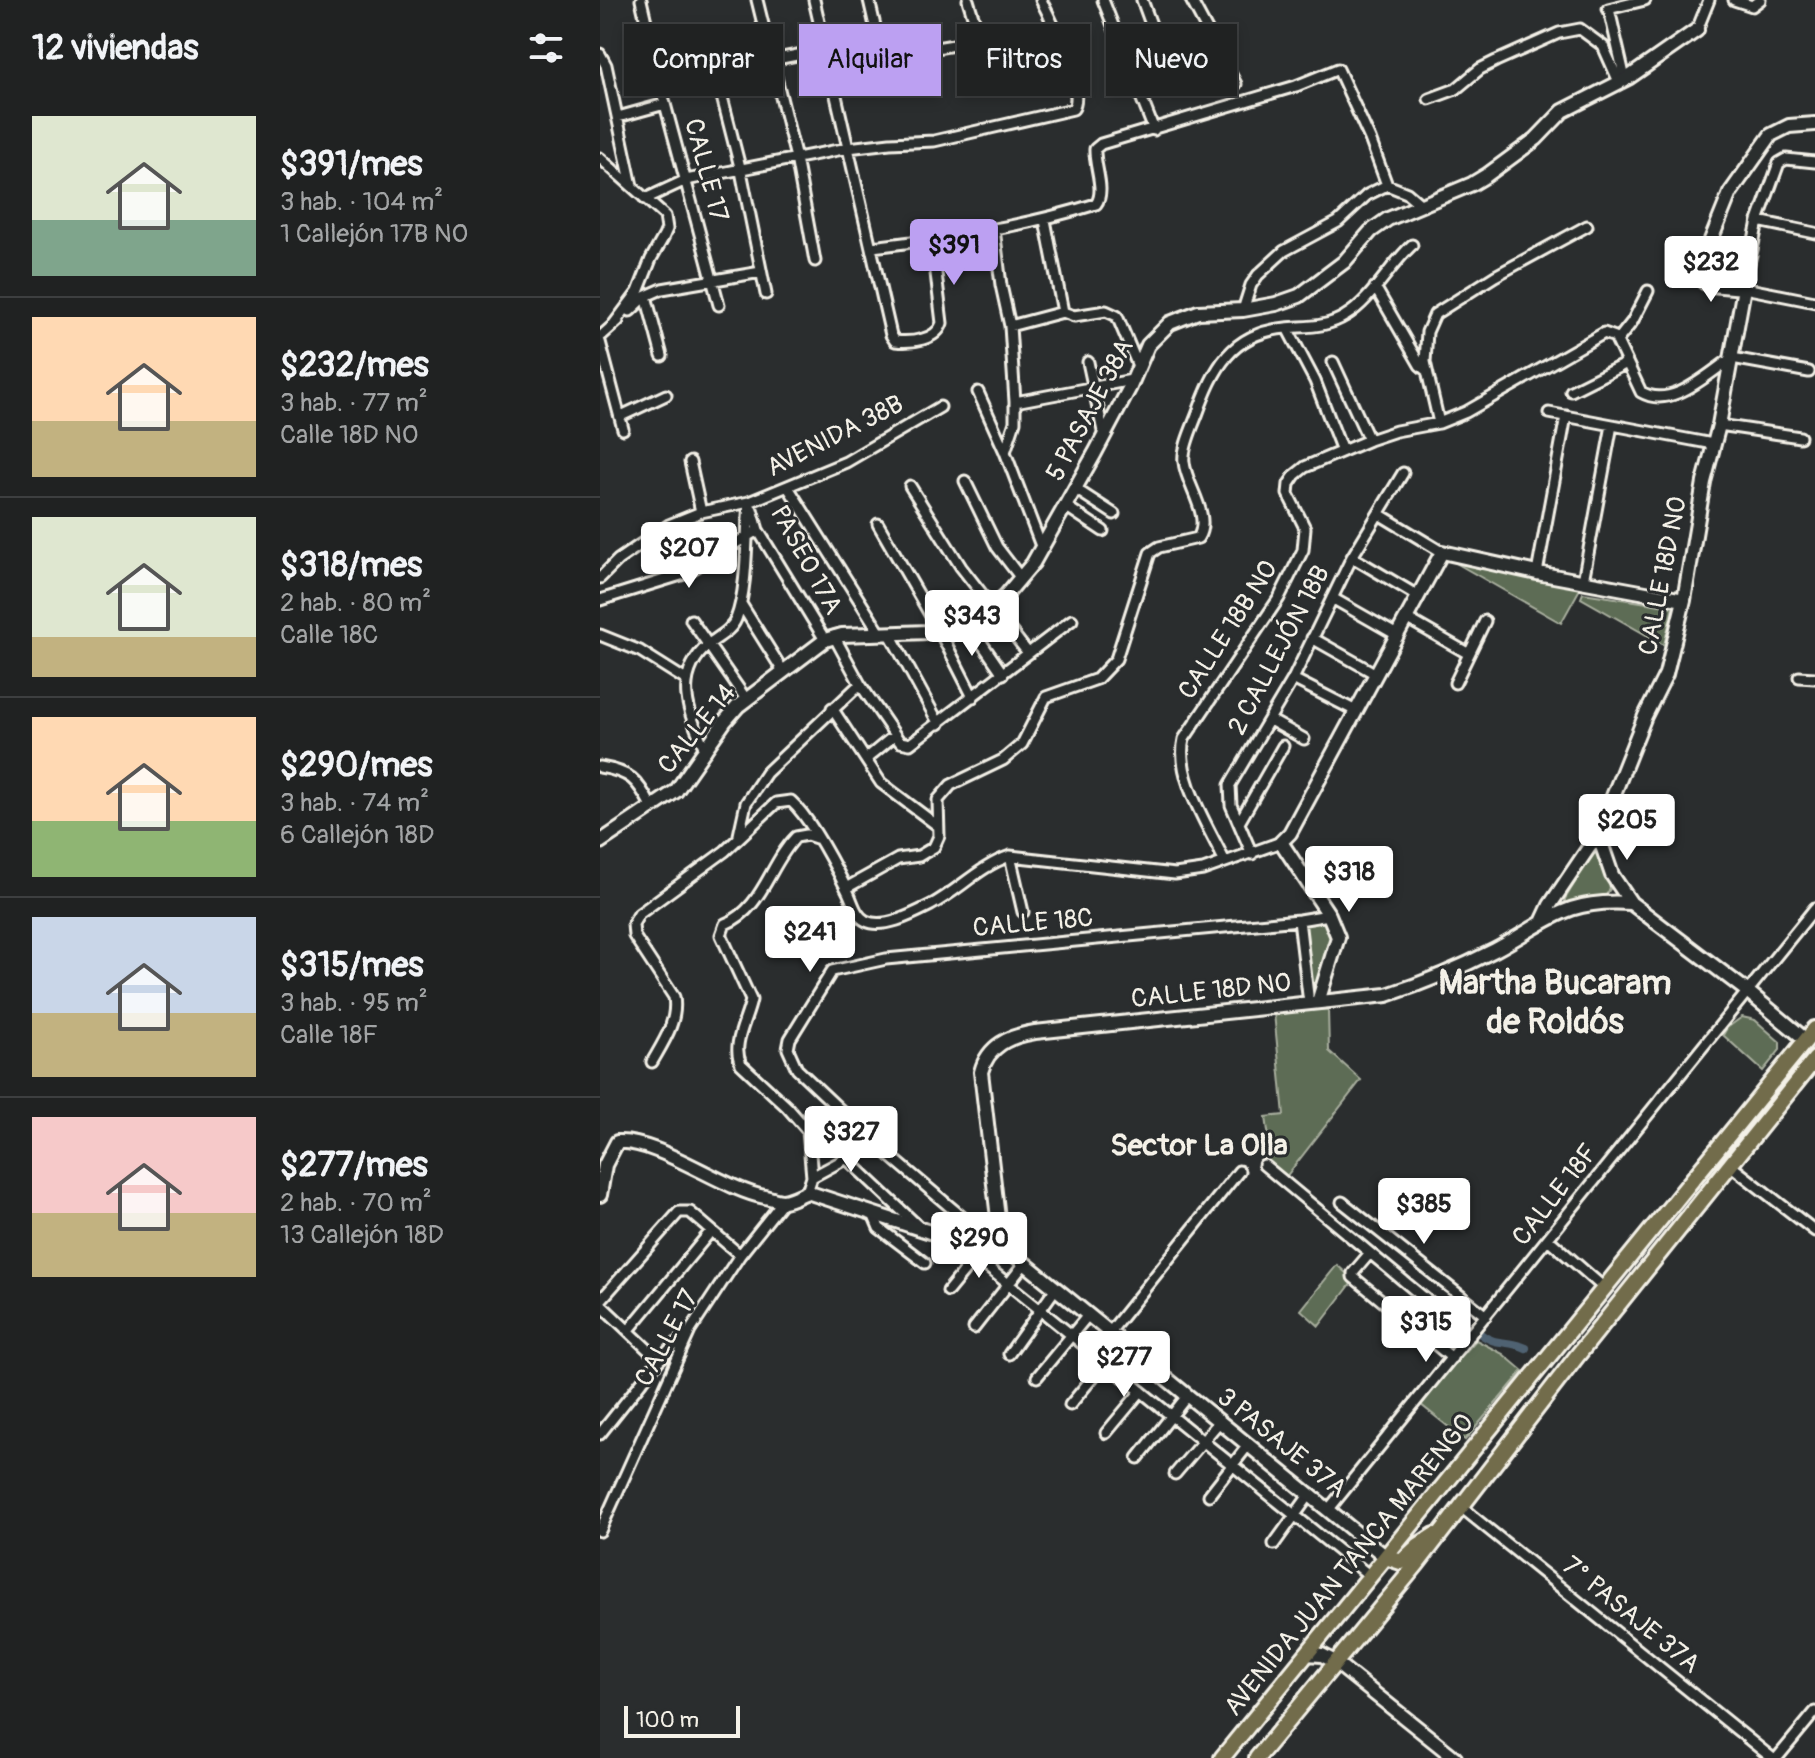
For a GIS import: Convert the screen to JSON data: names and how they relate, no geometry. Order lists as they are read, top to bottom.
{
  "streets": {
    "main road": ["AVENIDA JUAN TANCA MARENGO"],
    "street": [
      "CALLE 17",
      "5 PASAJE 38A",
      "AVENIDA 38B",
      "PASEO 17A",
      "CALLE 18D NO",
      "CALLE 18B NO",
      "2 CALLEJÓN 18B",
      "CALLE 14",
      "CALLE 18C",
      "CALLE 18F",
      "3 PASAJE 37A",
      "7° PASAJE 37A"
    ]
  },
  "crossings": [
    ["5 PASAJE 38A", "PASEO 17A"],
    ["5 PASAJE 38A", "CALLE 14"],
    ["AVENIDA 38B", "PASEO 17A"],
    ["PASEO 17A", "CALLE 14"],
    ["CALLE 18D NO", "3 PASAJE 37A"],
    ["CALLE 18F", "3 PASAJE 37A"],
    ["3 PASAJE 37A", "AVENIDA JUAN TANCA MARENGO"],
    ["AVENIDA JUAN TANCA MARENGO", "7° PASAJE 37A"]
  ],
  "districts": ["Martha Bucaram de Roldós", "Sector La Olla"],
  "scale_bar": "100 m",
  "page": {
    "heading": "12 viviendas",
    "chip": [
      "Comprar",
      "Alquilar",
      "Filtros",
      "Nuevo"
    ],
    "list": [
      {
        "name": "$391/mes",
        "note": "3 hab. · 104 m² · 1 Callejón 17B NO"
      },
      {
        "name": "$232/mes",
        "note": "3 hab. · 77 m² · Calle 18D NO"
      },
      {
        "name": "$318/mes",
        "note": "2 hab. · 80 m² · Calle 18C"
      },
      {
        "name": "$290/mes",
        "note": "3 hab. · 74 m² · 6 Callejón 18D"
      },
      {
        "name": "$315/mes",
        "note": "3 hab. · 95 m² · Calle 18F"
      },
      {
        "name": "$277/mes",
        "note": "2 hab. · 70 m² · 13 Callejón 18D"
      }
    ],
    "price": [
      "$391",
      "$232",
      "$207",
      "$343",
      "$205",
      "$318",
      "$241",
      "$327",
      "$385",
      "$290",
      "$315",
      "$277"
    ],
    "scale": "100 m"
  }
}
